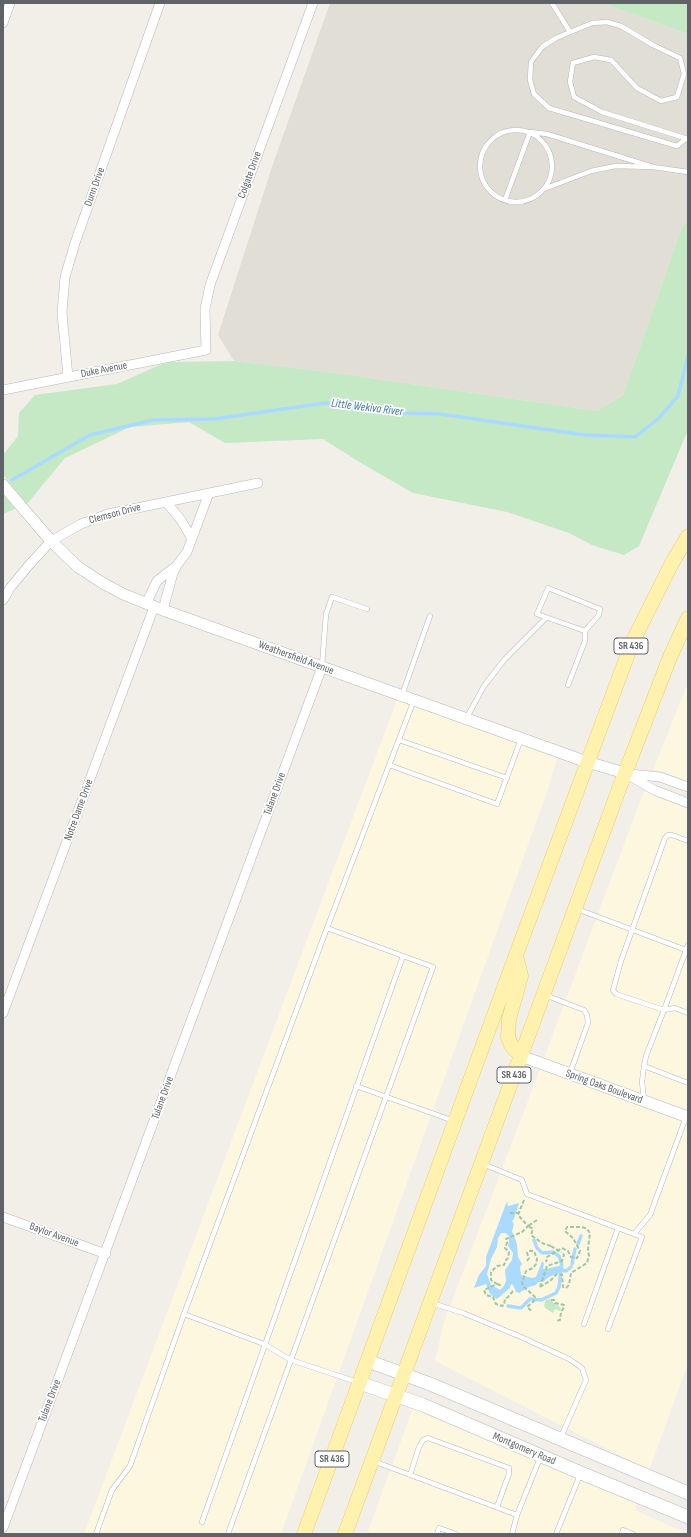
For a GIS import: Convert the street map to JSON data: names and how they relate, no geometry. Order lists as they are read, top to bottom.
{
  "streets": {
    "main road": ["SR 436", "Montgomery Road"],
    "street": [
      "Colgate Drive",
      "Dunn Drive",
      "Duke Avenue",
      "Clemson Drive",
      "Weathersfield Avenue",
      "Tulane Drive",
      "Notre Dame Drive",
      "Spring Oaks Boulevard",
      "Baylor Avenue"
    ]
  },
  "crossings": [
    ["Colgate Drive", "Duke Avenue"],
    ["Dunn Drive", "Duke Avenue"],
    ["Clemson Drive", "Weathersfield Avenue"],
    ["Clemson Drive", "Notre Dame Drive"],
    ["SR 436", "Weathersfield Avenue"],
    ["SR 436", "Spring Oaks Boulevard"],
    ["SR 436", "Montgomery Road"],
    ["Weathersfield Avenue", "Tulane Drive"],
    ["Weathersfield Avenue", "Notre Dame Drive"],
    ["Tulane Drive", "Baylor Avenue"]
  ],
  "water": ["Little Wekiva River"]
}
